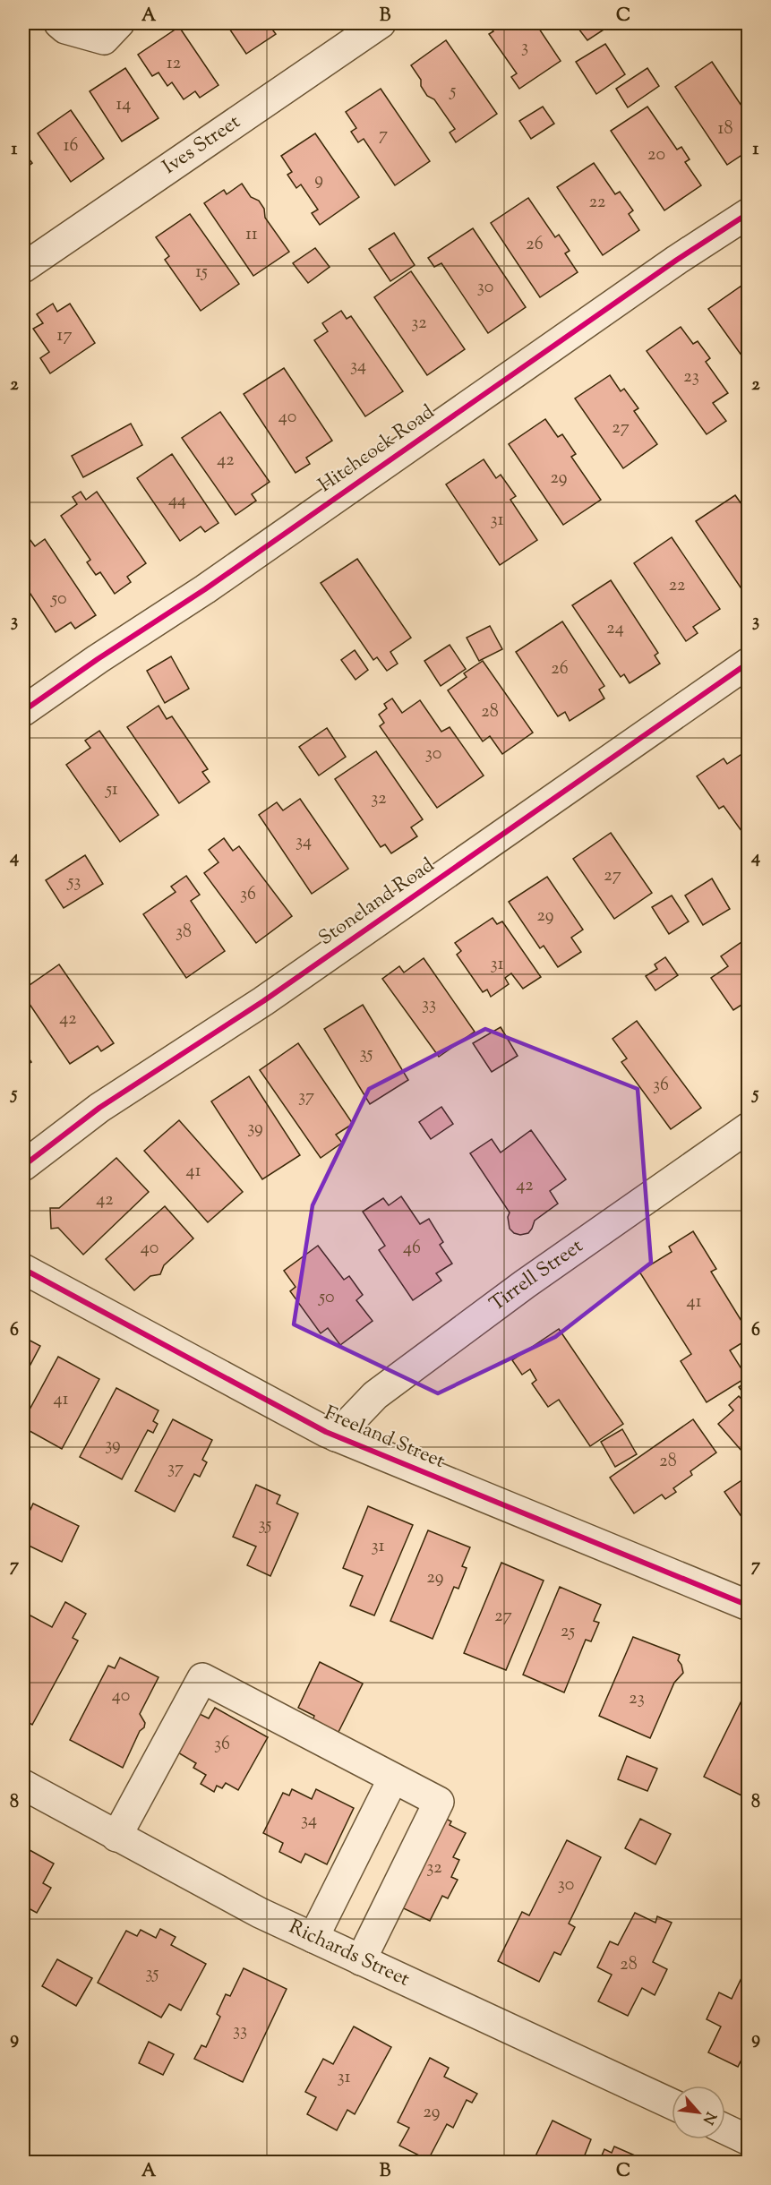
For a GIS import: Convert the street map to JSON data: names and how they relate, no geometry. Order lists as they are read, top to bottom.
{
  "streets": {
    "street": [
      "Ives Street",
      "Hitchcock Road",
      "Stoneland Road",
      "Tirrell Street",
      "Freeland Street",
      "Richards Street"
    ]
  },
  "crossings": [
    ["Tirrell Street", "Freeland Street"]
  ],
  "house_numbers": [
    "3",
    "12",
    "5",
    "14",
    "18",
    "7",
    "16",
    "20",
    "9",
    "22",
    "11",
    "26",
    "15",
    "30",
    "32",
    "17",
    "34",
    "23",
    "40",
    "27",
    "42",
    "29",
    "44",
    "31",
    "22",
    "50",
    "24",
    "26",
    "28",
    "30",
    "51",
    "32",
    "34",
    "27",
    "53",
    "36",
    "29",
    "38",
    "31",
    "33",
    "42",
    "35",
    "36",
    "37",
    "39",
    "41",
    "42",
    "42",
    "40",
    "46",
    "50",
    "41",
    "41",
    "39",
    "28",
    "37",
    "35",
    "31",
    "29",
    "27",
    "25",
    "40",
    "23",
    "36",
    "34",
    "32",
    "30",
    "28",
    "35",
    "33",
    "31",
    "29"
  ],
  "north": "bottom right",
  "grid": {
    "columns": ["A", "B", "C"],
    "rows": [
      "1",
      "2",
      "3",
      "4",
      "5",
      "6",
      "7",
      "8",
      "9"
    ]
  }
}
